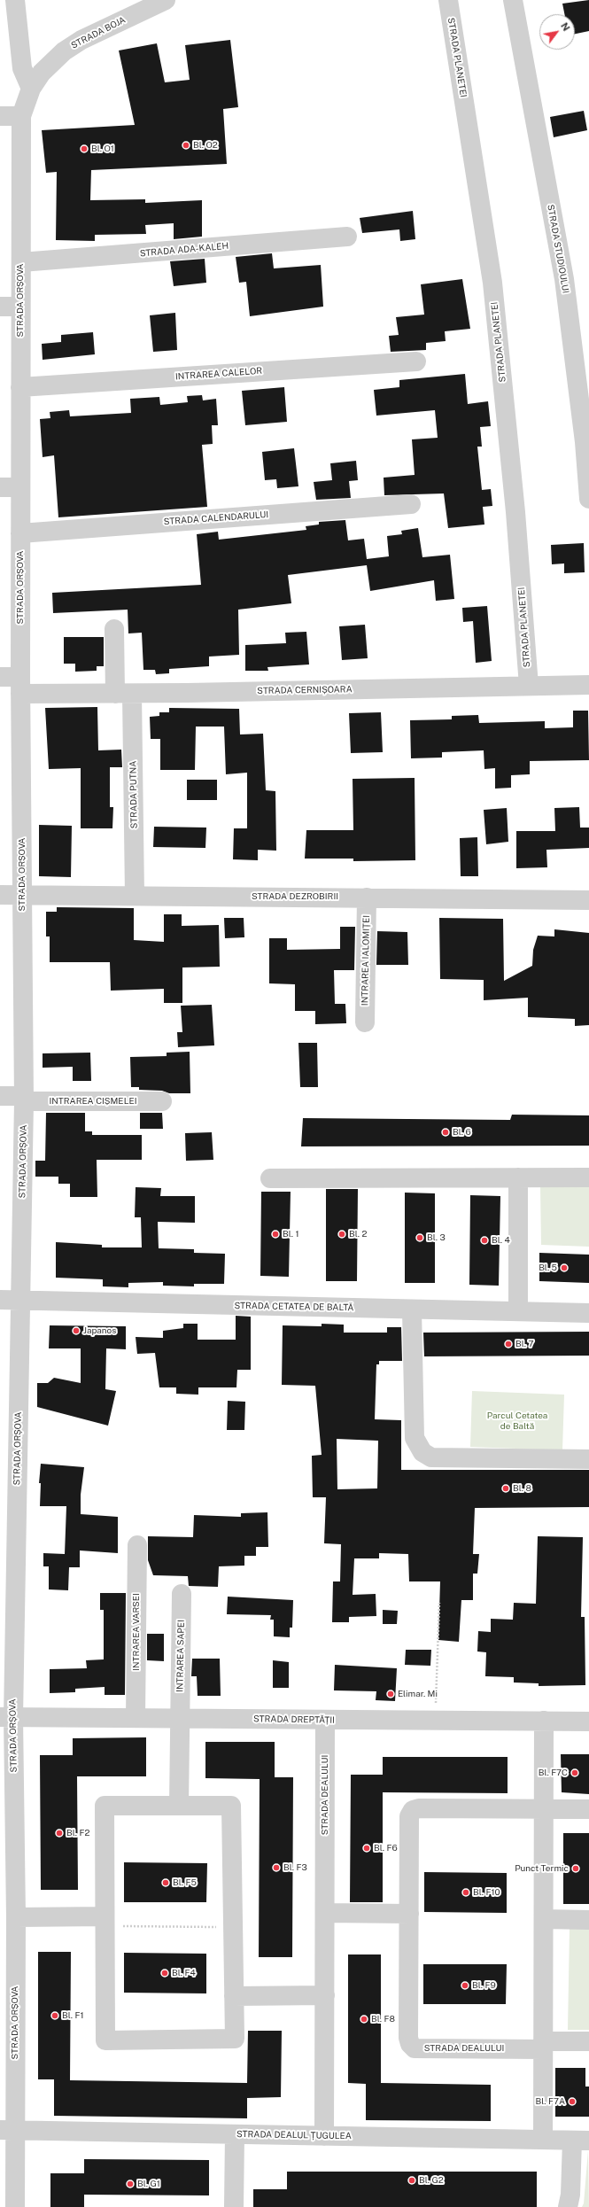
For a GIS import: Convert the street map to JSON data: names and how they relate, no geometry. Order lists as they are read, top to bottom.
{
  "streets": {
    "street": [
      "STRADA BOJA",
      "STRADA PLANETEI",
      "STRADA STUDIOULUI",
      "STRADA ADA-KALEH",
      "STRADA ORȘOVA",
      "INTRAREA CALELOR",
      "STRADA CALENDARULUI",
      "STRADA CERNIȘOARA",
      "STRADA PUTNA",
      "STRADA DEZROBIRII",
      "INTRAREA IALOMIȚEI",
      "INTRAREA CIȘMELEI",
      "STRADA CETATEA DE BALTĂ",
      "INTRAREA VARSEI",
      "INTRAREA SAPEI",
      "STRADA DREPTĂȚII",
      "STRADA DEALULUI",
      "STRADA DEALUL ȚUGULEA"
    ]
  },
  "crossings": [
    ["STRADA BOJA", "STRADA ORȘOVA"],
    ["STRADA PLANETEI", "STRADA CERNIȘOARA"],
    ["STRADA ADA-KALEH", "STRADA ORȘOVA"],
    ["STRADA ORȘOVA", "INTRAREA CALELOR"],
    ["STRADA ORȘOVA", "STRADA CALENDARULUI"],
    ["STRADA ORȘOVA", "STRADA CERNIȘOARA"],
    ["STRADA ORȘOVA", "STRADA DEZROBIRII"],
    ["STRADA ORȘOVA", "INTRAREA CIȘMELEI"],
    ["STRADA ORȘOVA", "STRADA CETATEA DE BALTĂ"],
    ["STRADA ORȘOVA", "STRADA DREPTĂȚII"],
    ["STRADA ORȘOVA", "STRADA DEALUL ȚUGULEA"],
    ["STRADA CERNIȘOARA", "STRADA PUTNA"],
    ["STRADA PUTNA", "STRADA DEZROBIRII"],
    ["STRADA DEZROBIRII", "INTRAREA IALOMIȚEI"],
    ["INTRAREA VARSEI", "STRADA DREPTĂȚII"],
    ["INTRAREA SAPEI", "STRADA DREPTĂȚII"],
    ["STRADA DREPTĂȚII", "STRADA DEALULUI"],
    ["STRADA DEALULUI", "STRADA DEALUL ȚUGULEA"]
  ],
  "parks": ["Parcul Cetatea de Baltă"],
  "places": [
    "Bl. O2",
    "Bl. O1",
    "Bl. 6",
    "Bl. 1",
    "Bl. 2",
    "Bl. 3",
    "Bl. 4",
    "Bl. 5",
    "Japanos",
    "Bl. 7",
    "Bl. 8",
    "Elimar. Mi",
    "Bl. F7C",
    "Bl. F2",
    "Bl. F6",
    "Bl. F3",
    "Punct Termic",
    "Bl. F5",
    "Bl. F10",
    "Bl. F4",
    "Bl. F9",
    "Bl. F1",
    "Bl. F8",
    "Bl. F7A",
    "Bl. G2",
    "Bl. G1"
  ],
  "north": "top right"
}
